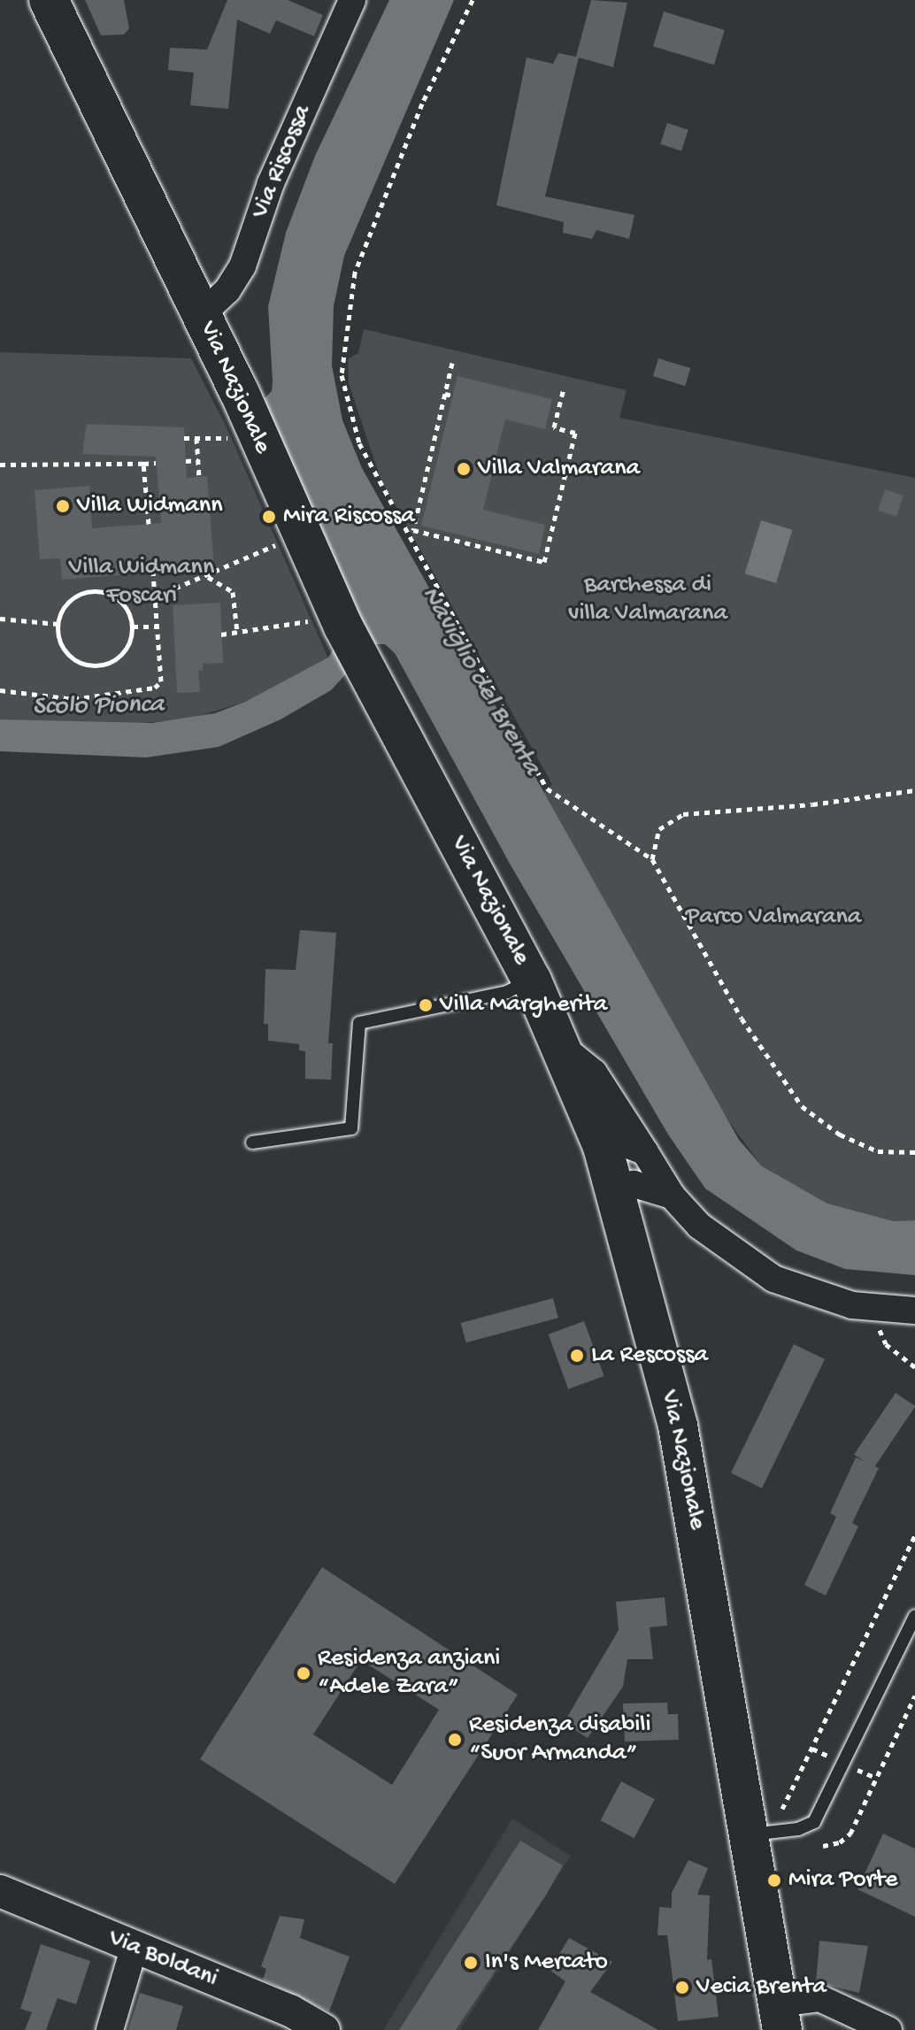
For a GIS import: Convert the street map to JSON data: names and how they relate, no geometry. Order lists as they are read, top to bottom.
{
  "streets": {
    "main road": ["Via Nazionale"],
    "street": ["Via Riscossa", "Via Boldani"]
  },
  "crossings": [
    ["Via Riscossa", "Via Nazionale"]
  ],
  "water": ["Naviglio del Brenta", "Scolo Pionca"],
  "parks": ["Villa Widmann Foscari", "Barchessa di villa Valmarana", "Parco Valmarana"],
  "places": [
    "Villa Valmarana",
    "Villa Widmann",
    "Mira Riscossa",
    "Villa Margherita",
    "La Rescossa",
    "Residenza anziani “Adele Zara”",
    "Residenza disabili “Suor Armanda”",
    "Mira Porte",
    "In's Mercato",
    "Vecia Brenta"
  ]
}
